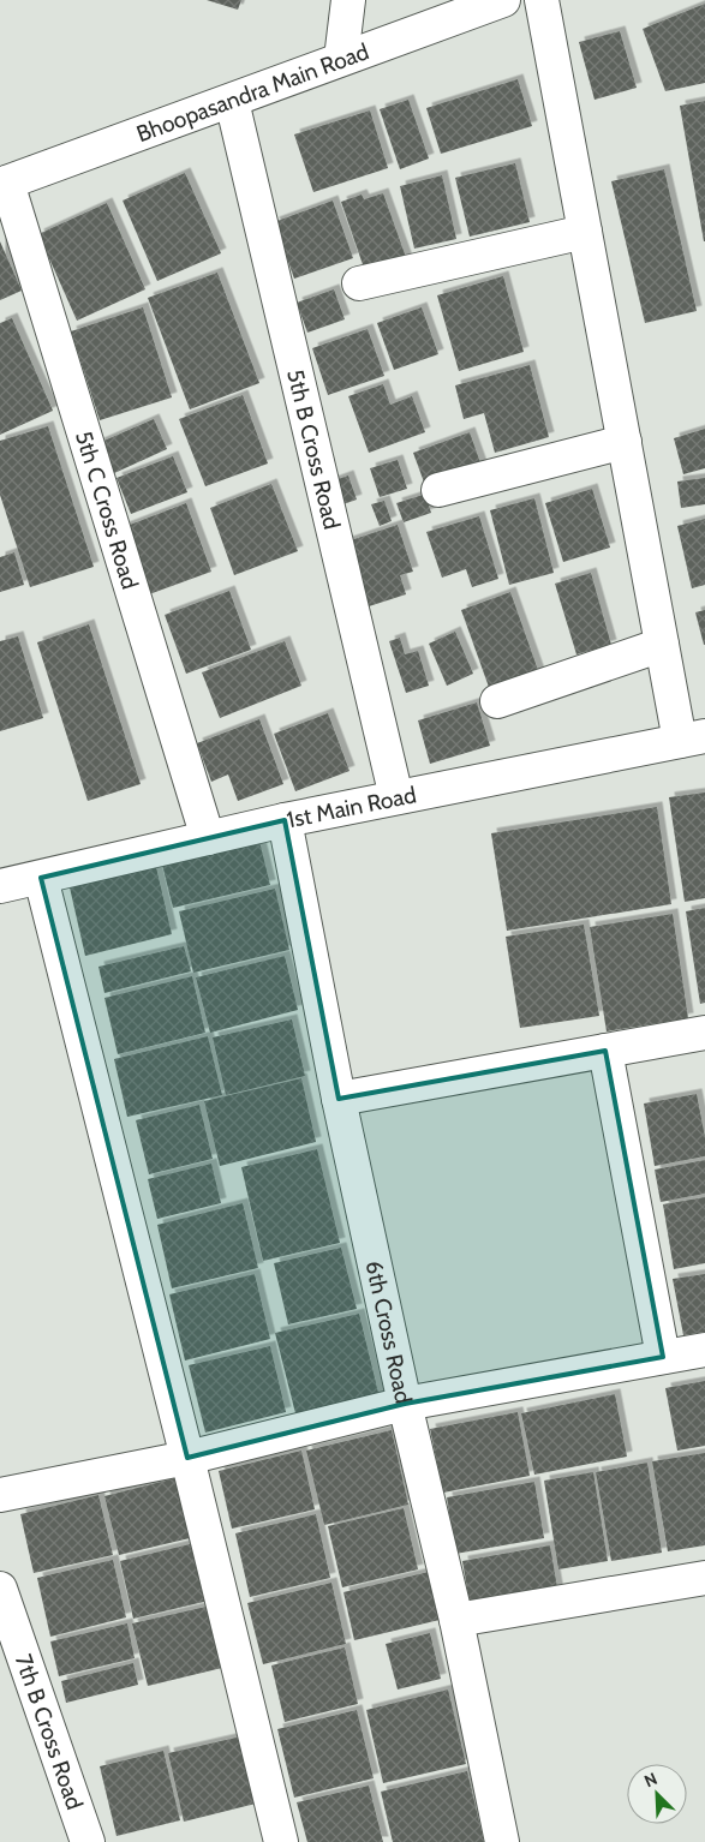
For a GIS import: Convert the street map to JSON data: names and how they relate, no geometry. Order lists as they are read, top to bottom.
{
  "streets": {
    "street": [
      "Bhoopasandra Main Road",
      "5th B Cross Road",
      "5th C Cross Road",
      "1st Main Road",
      "6th Cross Road",
      "7th B Cross Road"
    ]
  },
  "crossings": [
    ["Bhoopasandra Main Road", "5th B Cross Road"],
    ["Bhoopasandra Main Road", "5th C Cross Road"],
    ["5th B Cross Road", "1st Main Road"],
    ["5th C Cross Road", "1st Main Road"],
    ["1st Main Road", "6th Cross Road"]
  ],
  "north": "top left"
}
